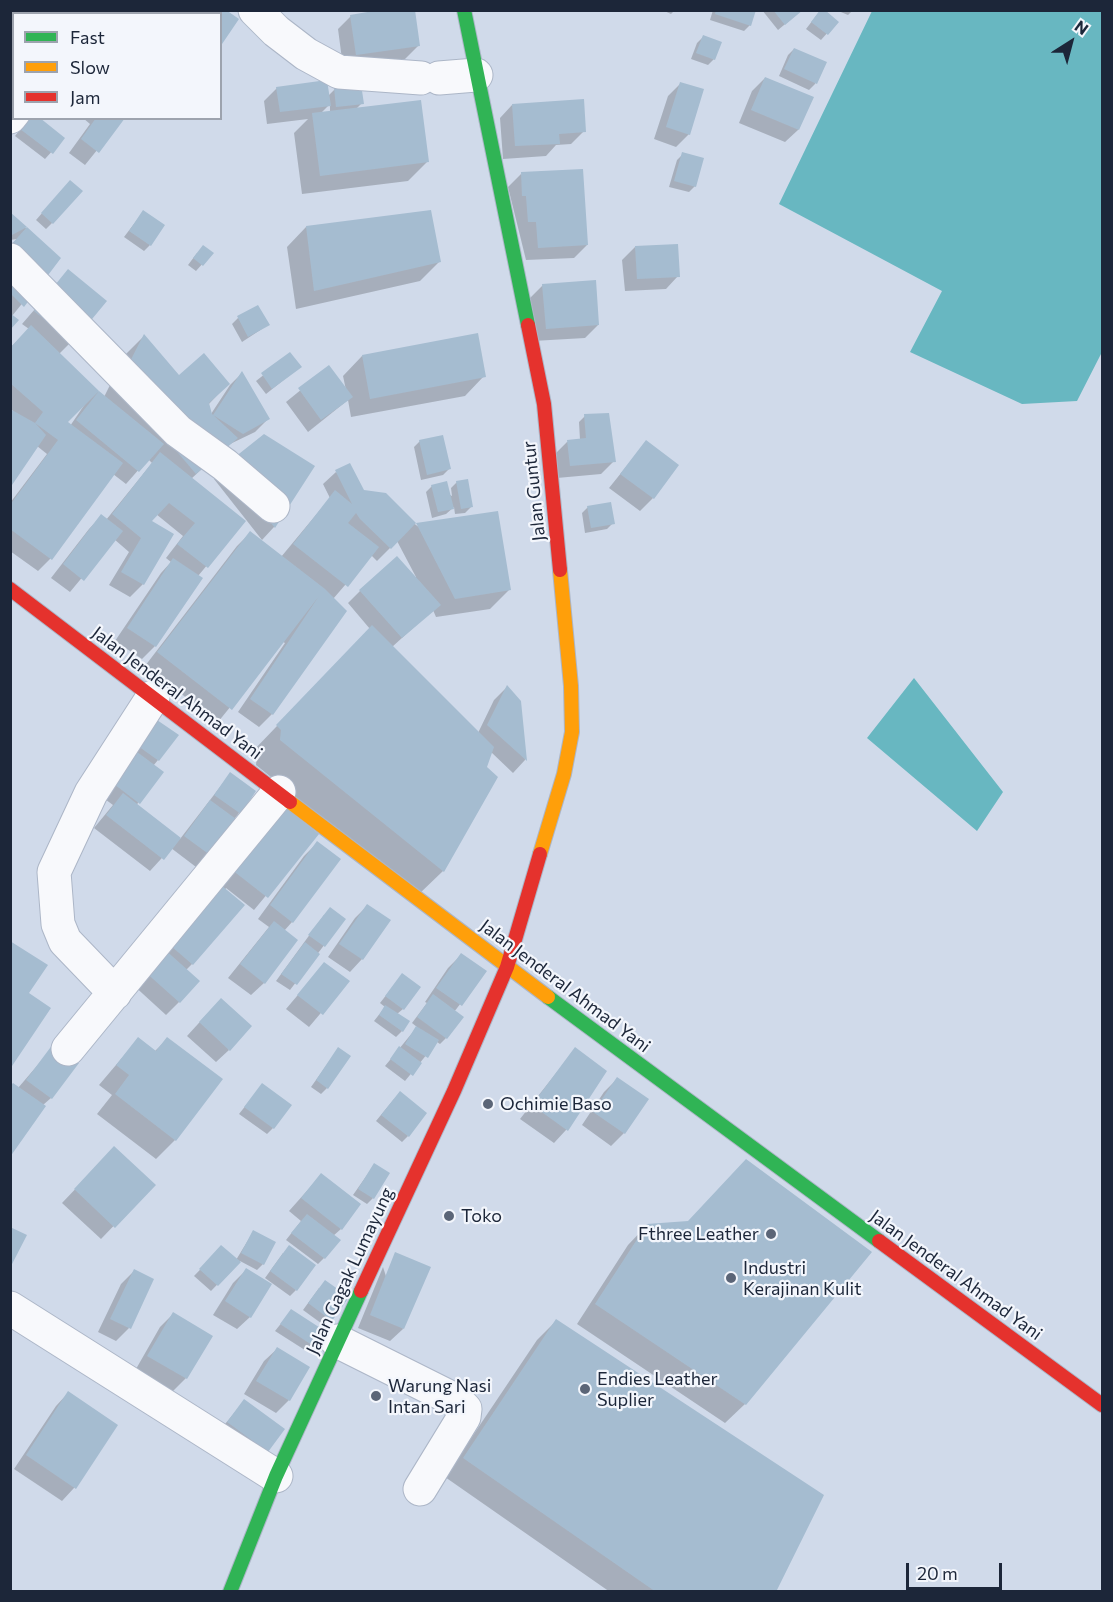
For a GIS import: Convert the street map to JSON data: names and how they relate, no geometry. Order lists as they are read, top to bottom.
{
  "streets": {
    "street": ["Jalan Guntur", "Jalan Jenderal Ahmad Yani", "Jalan Gagak Lumayung"]
  },
  "crossings": [
    ["Jalan Guntur", "Jalan Jenderal Ahmad Yani"],
    ["Jalan Guntur", "Jalan Gagak Lumayung"],
    ["Jalan Jenderal Ahmad Yani", "Jalan Gagak Lumayung"]
  ],
  "places": [
    "Ochimie Baso",
    "Toko",
    "Fthree Leather",
    "Industri Kerajinan Kulit",
    "Endies Leather Suplier",
    "Warung Nasi Intan Sari"
  ],
  "legend": ["Fast", "Slow", "Jam"],
  "scale_bar": "20 m",
  "north": "top right"
}
